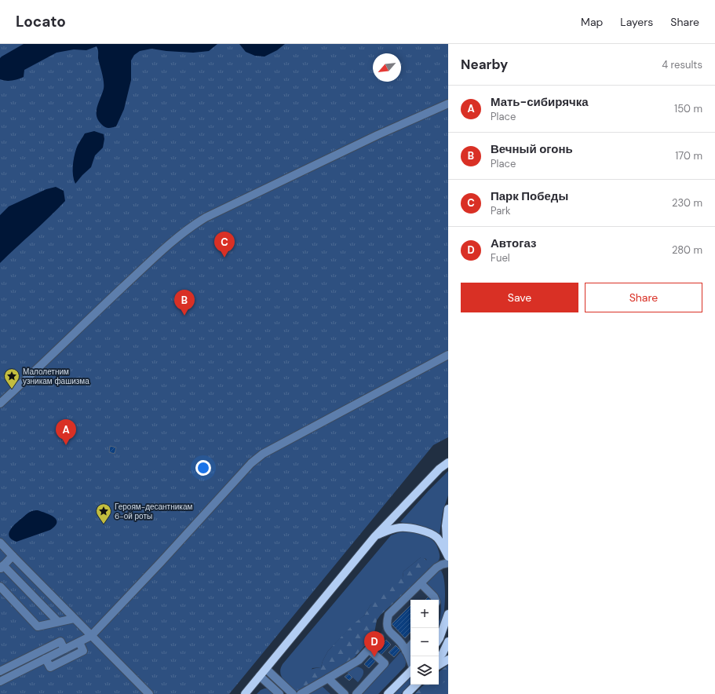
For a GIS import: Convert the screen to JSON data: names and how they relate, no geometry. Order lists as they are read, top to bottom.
{
  "places": {
    "place": ["Малолетним узникам фашизма", "Героям-десантникам 6-ой роты"]
  },
  "north": "bottom left",
  "page": {
    "header": "Locato",
    "nav": ["Map", "Layers", "Share"],
    "heading": ["Nearby", "4 results"],
    "list": [
      {
        "mark": "A",
        "name": "Мать-сибирячка",
        "note": "Place",
        "value": "150 m"
      },
      {
        "mark": "B",
        "name": "Вечный огонь",
        "note": "Place",
        "value": "170 m"
      },
      {
        "mark": "C",
        "name": "Парк Победы",
        "note": "Park",
        "value": "230 m"
      },
      {
        "mark": "D",
        "name": "Автогаз",
        "note": "Fuel",
        "value": "280 m"
      }
    ],
    "pins": [
      "C",
      "B",
      "A",
      "D"
    ],
    "buttons": ["Save", "Share"],
    "map_buttons": ["+", "−"]
  }
}
